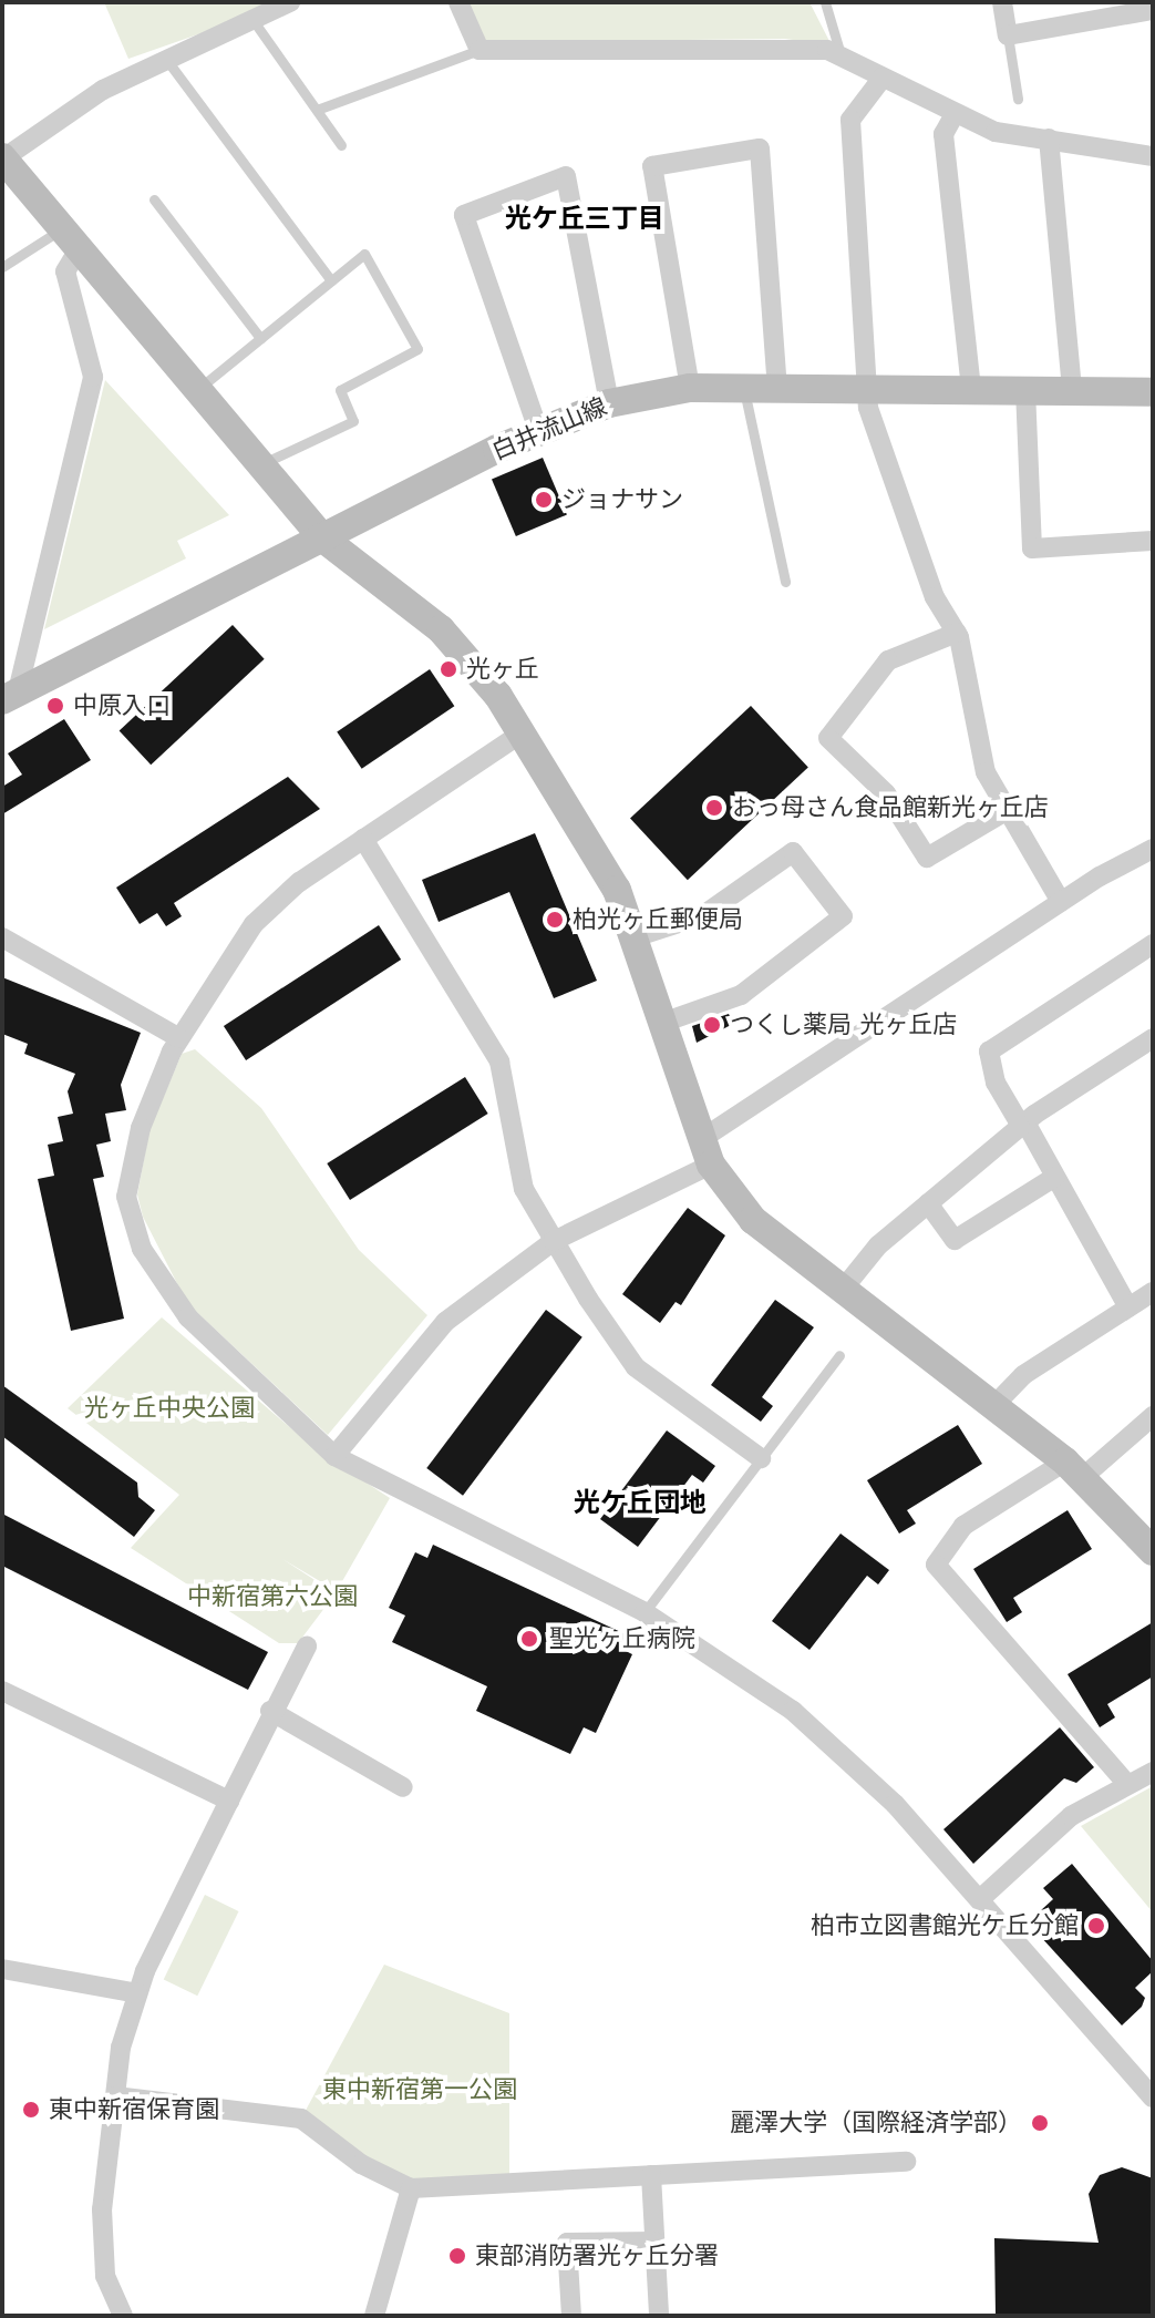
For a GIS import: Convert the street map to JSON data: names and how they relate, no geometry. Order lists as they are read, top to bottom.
{
  "streets": {
    "street": ["白井流山線"]
  },
  "districts": ["光ケ丘三丁目", "光ケ丘団地"],
  "parks": ["光ヶ丘中央公園", "中新宿第六公園", "東中新宿第一公園"],
  "places": [
    "ジョナサン",
    "光ヶ丘",
    "中原入口",
    "おっ母さん食品館新光ヶ丘店",
    "柏光ヶ丘郵便局",
    "つくし薬局 光ヶ丘店",
    "聖光ヶ丘病院",
    "柏市立図書館光ケ丘分館",
    "東中新宿保育園",
    "麗澤大学（国際経済学部）",
    "東部消防署光ヶ丘分署"
  ]
}
